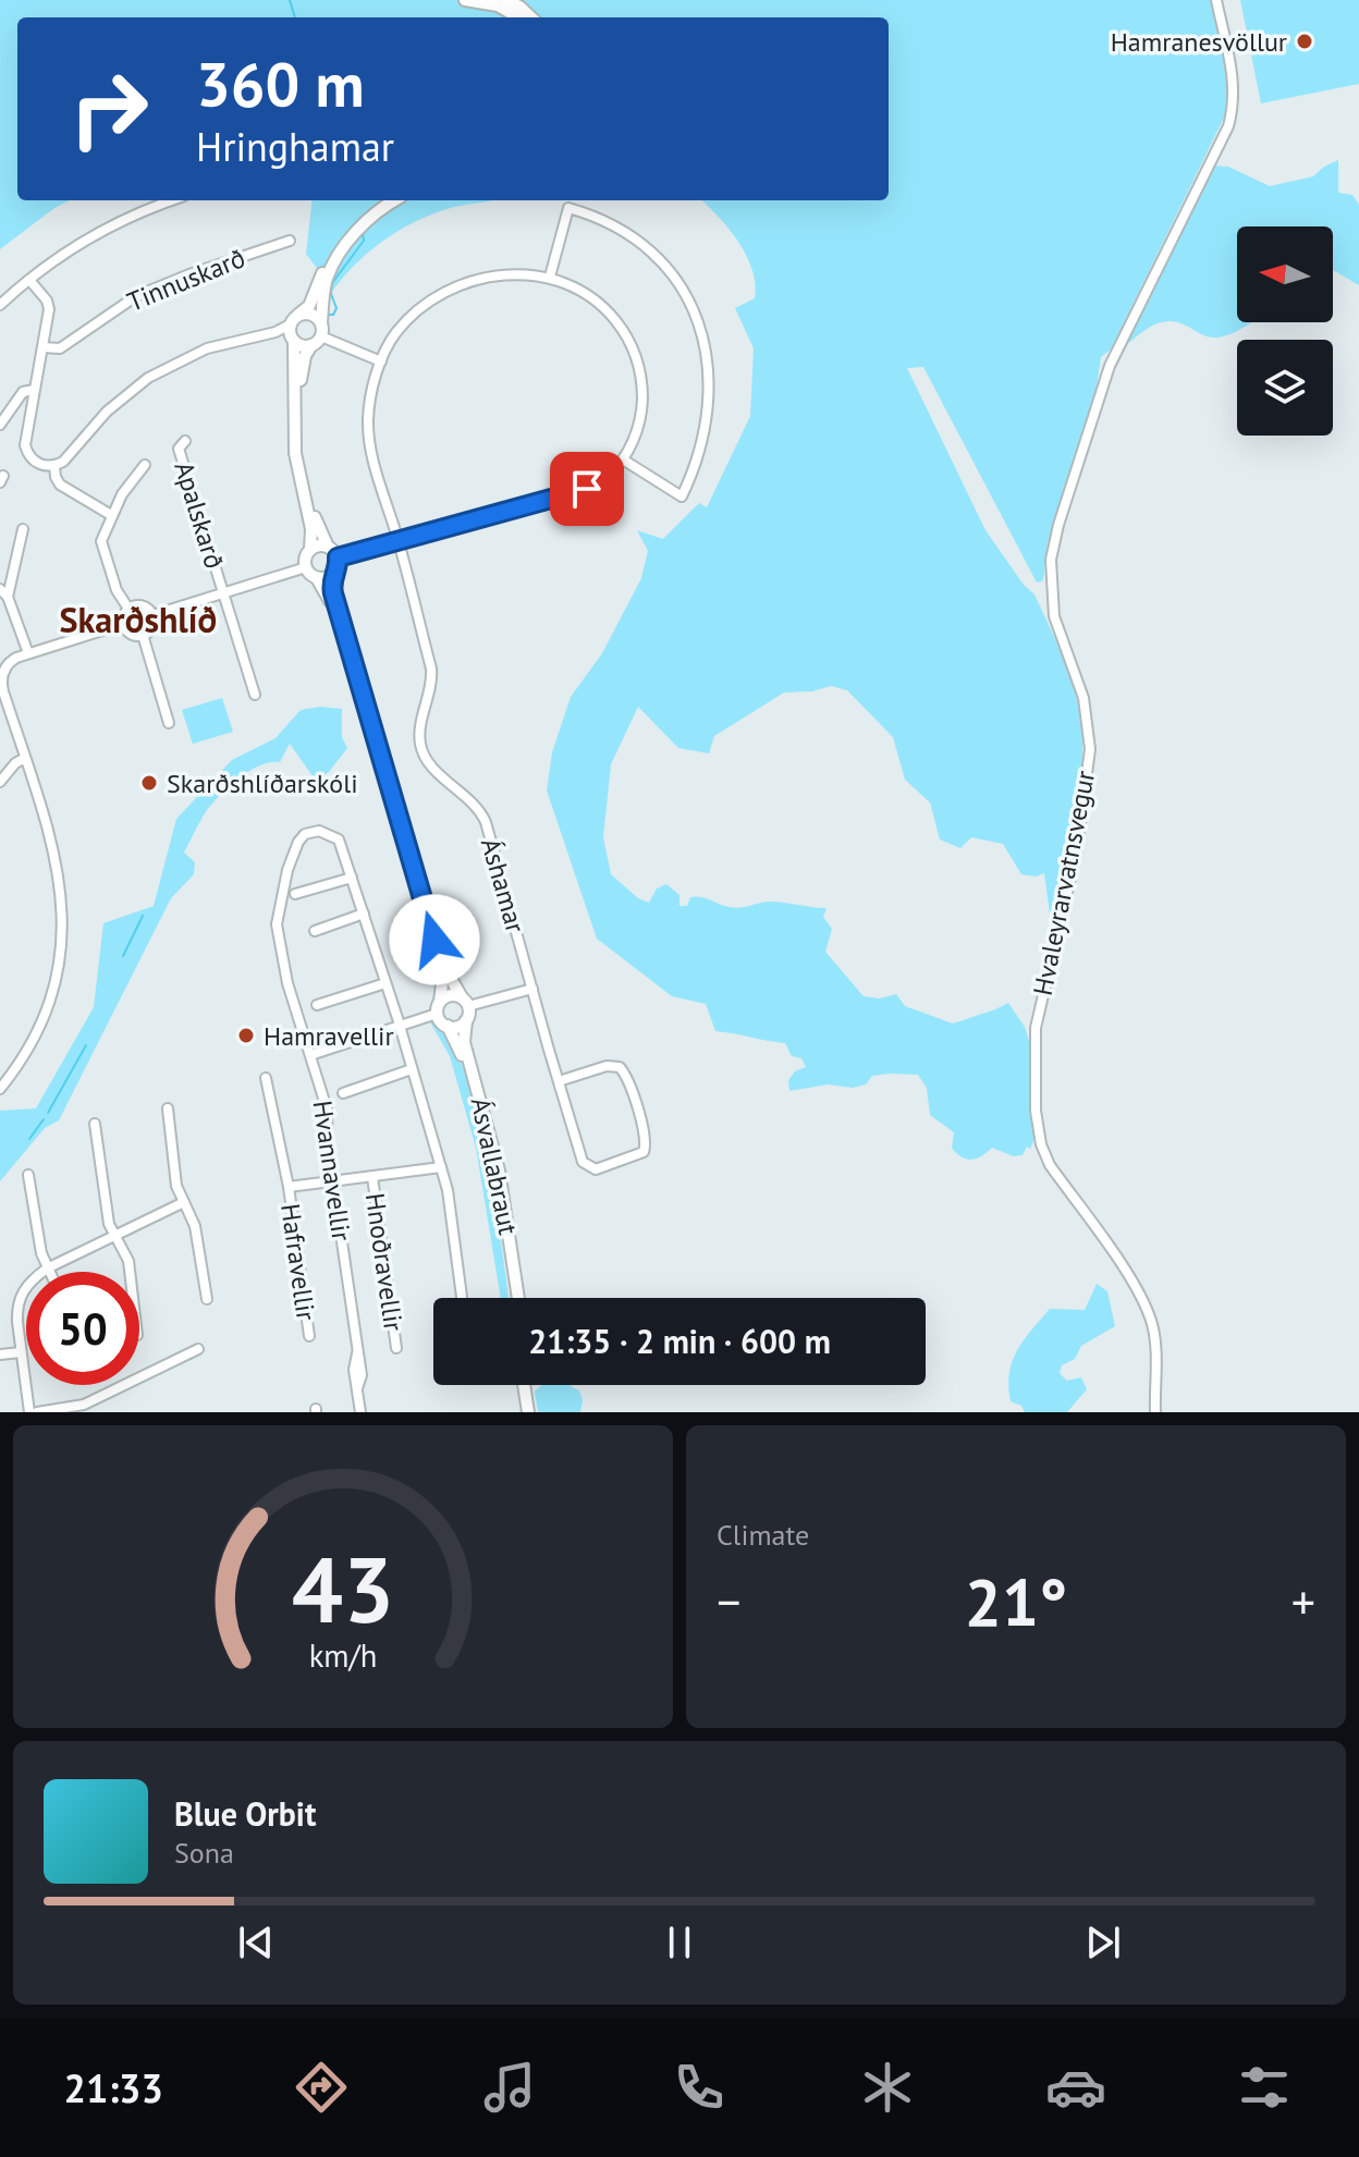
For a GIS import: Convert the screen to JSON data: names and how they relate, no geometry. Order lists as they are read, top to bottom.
{
  "streets": {
    "main road": ["Ásvallabraut"],
    "street": [
      "Tinnuskarð",
      "Apalskarð",
      "Hvaleyrarvatnsvegur",
      "Áshamar",
      "Hvannavellir",
      "Hafravellir",
      "Hnoðravellir"
    ]
  },
  "crossings": [
    ["Hvannavellir", "Hafravellir"],
    ["Hvannavellir", "Hnoðravellir"],
    ["Hafravellir", "Hnoðravellir"]
  ],
  "districts": ["Skarðshlíð"],
  "places": ["Hamranesvöllur", "Skarðshlíðarskóli", "Hamravellir"],
  "north": "left",
  "page": {
    "turn": ["360 m", "Hringhamar"],
    "limit": "50",
    "trip": "21:35 · 2 min · 600 m",
    "tile": "Climate",
    "heat": ["−", "21°", "+"],
    "song": ["Blue Orbit", "Sona"],
    "tabs": "21:33",
    "gauge": ["43", "km/h"]
  }
}
